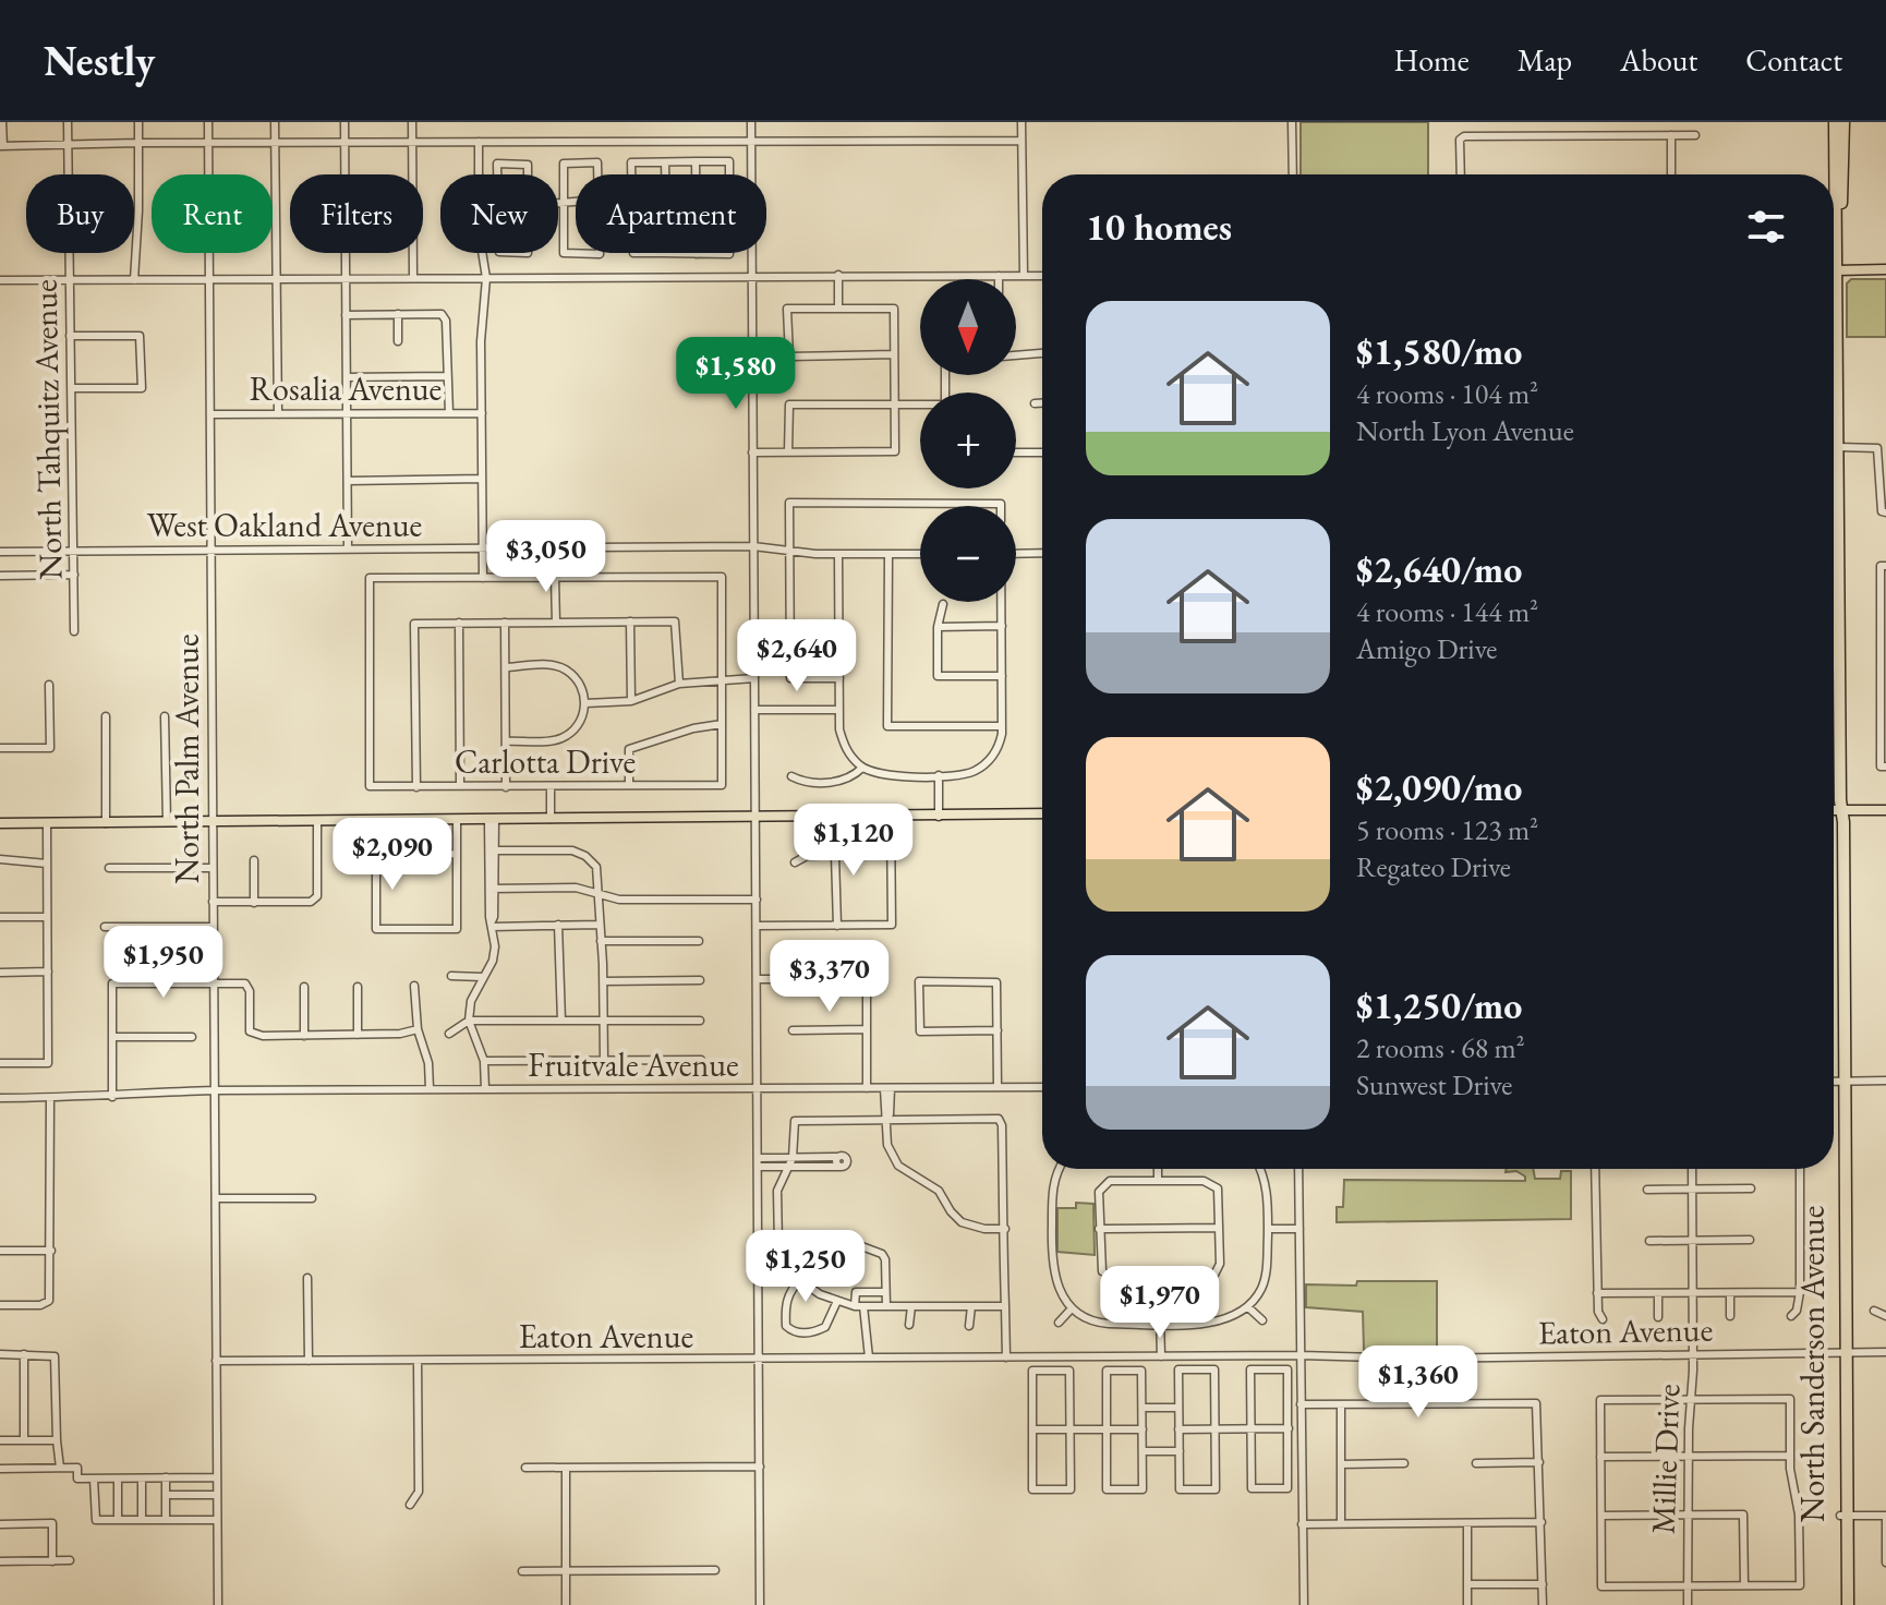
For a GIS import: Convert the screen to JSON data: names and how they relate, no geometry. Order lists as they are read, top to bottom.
{
  "streets": {
    "highway": ["North Sanderson Avenue"],
    "street": [
      "Rosalia Avenue",
      "North Tahquitz Avenue",
      "West Oakland Avenue",
      "North Palm Avenue",
      "Carlotta Drive",
      "Fruitvale Avenue",
      "Eaton Avenue",
      "Millie Drive"
    ]
  },
  "crossings": [
    ["Rosalia Avenue", "North Palm Avenue"],
    ["North Tahquitz Avenue", "West Oakland Avenue"],
    ["West Oakland Avenue", "North Palm Avenue"],
    ["North Palm Avenue", "Fruitvale Avenue"],
    ["North Palm Avenue", "Eaton Avenue"],
    ["Eaton Avenue", "North Sanderson Avenue"],
    ["Eaton Avenue", "Millie Drive"]
  ],
  "north": "bottom",
  "page": {
    "header": "Nestly",
    "nav": [
      "Home",
      "Map",
      "About",
      "Contact"
    ],
    "chip": [
      "Buy",
      "Rent",
      "Filters",
      "New",
      "Apartment"
    ],
    "heading": "10 homes",
    "map_buttons": ["+", "−"],
    "list": [
      {
        "name": "$1,580/mo",
        "note": "4 rooms · 104 m² · North Lyon Avenue"
      },
      {
        "name": "$2,640/mo",
        "note": "4 rooms · 144 m² · Amigo Drive"
      },
      {
        "name": "$2,090/mo",
        "note": "5 rooms · 123 m² · Regateo Drive"
      },
      {
        "name": "$1,250/mo",
        "note": "2 rooms · 68 m² · Sunwest Drive"
      }
    ],
    "price": [
      "$1,580",
      "$3,050",
      "$2,640",
      "$1,120",
      "$2,090",
      "$1,950",
      "$3,370",
      "$1,250",
      "$1,970",
      "$1,360"
    ]
  }
}
